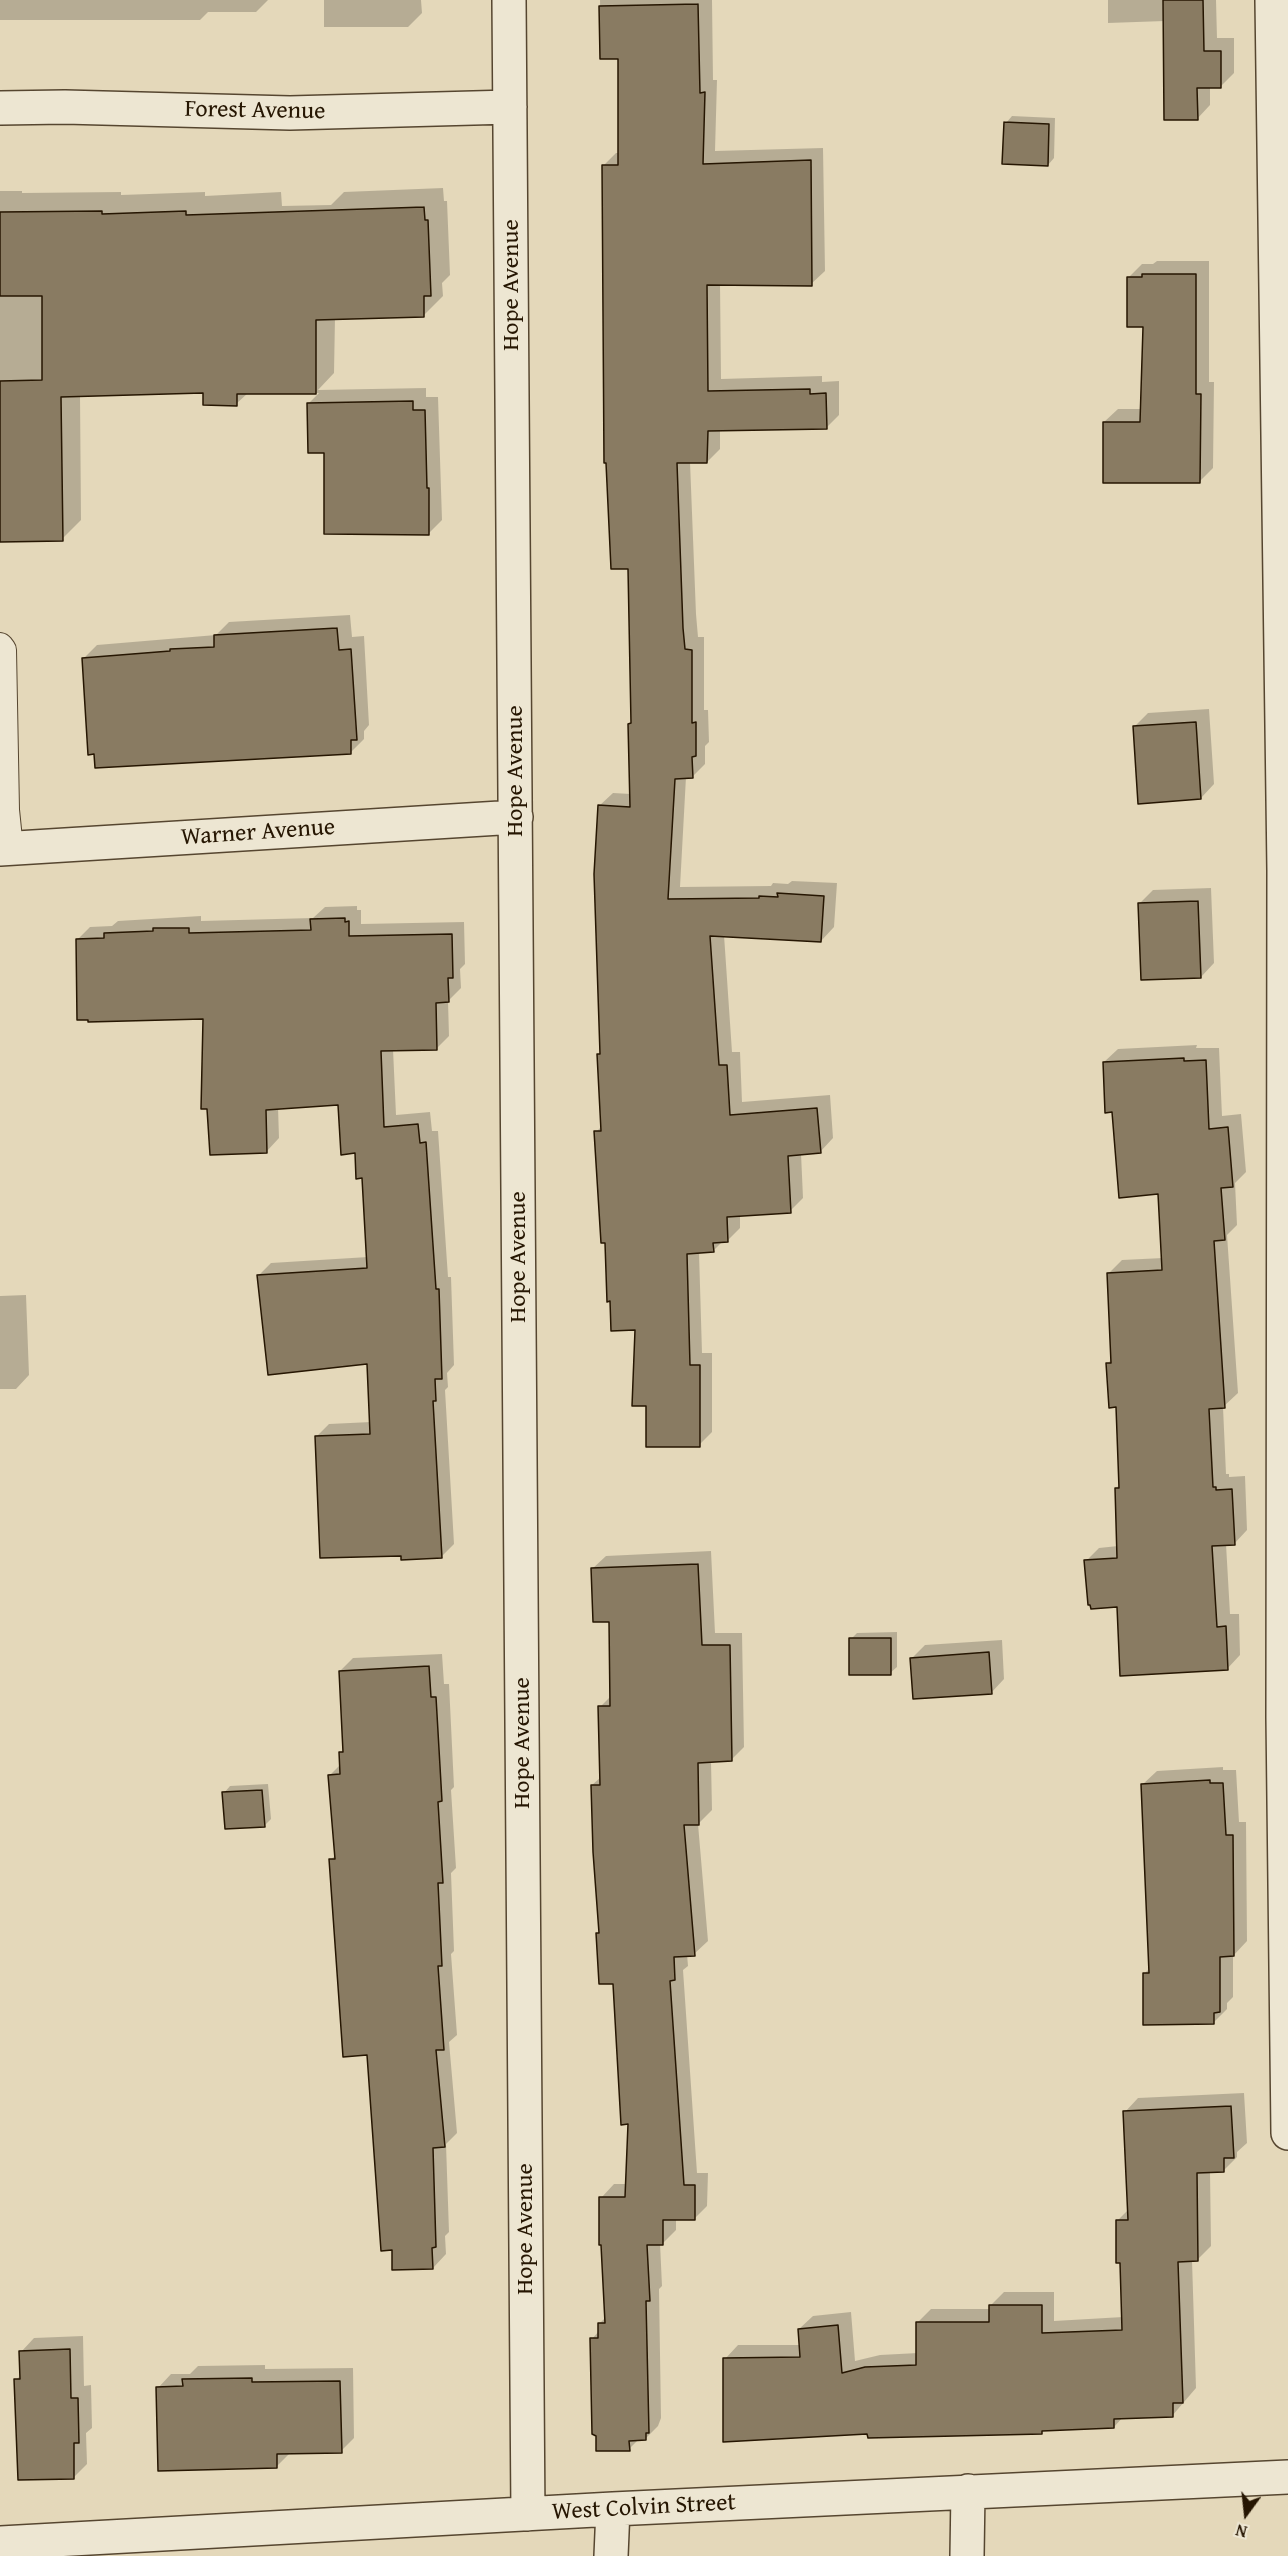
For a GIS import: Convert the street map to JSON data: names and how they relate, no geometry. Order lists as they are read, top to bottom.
{
  "streets": {
    "street": [
      "Forest Avenue",
      "Hope Avenue",
      "Warner Avenue",
      "West Colvin Street"
    ]
  },
  "crossings": [
    ["Forest Avenue", "Hope Avenue"],
    ["Hope Avenue", "Warner Avenue"],
    ["Hope Avenue", "West Colvin Street"]
  ],
  "north": "bottom"
}
